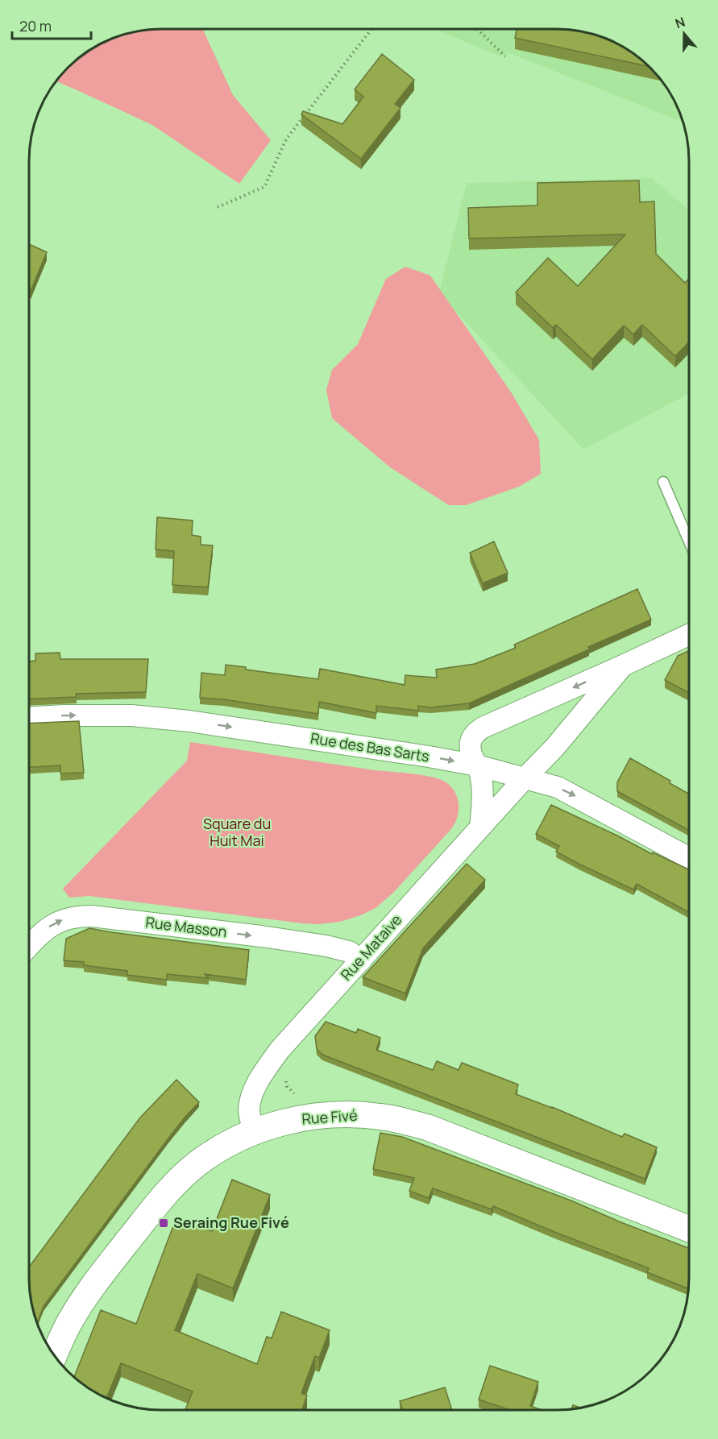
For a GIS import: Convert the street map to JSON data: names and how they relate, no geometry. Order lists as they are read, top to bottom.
{
  "streets": {
    "street": [
      "Rue des Bas Sarts",
      "Rue Masson",
      "Rue Mataive",
      "Rue Fivé"
    ]
  },
  "crossings": [
    ["Rue des Bas Sarts", "Rue Mataive"],
    ["Rue Masson", "Rue Mataive"],
    ["Rue Mataive", "Rue Fivé"]
  ],
  "one_way": ["Rue des Bas Sarts", "Rue Masson"],
  "parks": ["Square du Huit Mai"],
  "places": {
    "transit": ["Seraing Rue Fivé"]
  },
  "scale_bar": "20 m",
  "north": "top"
}
